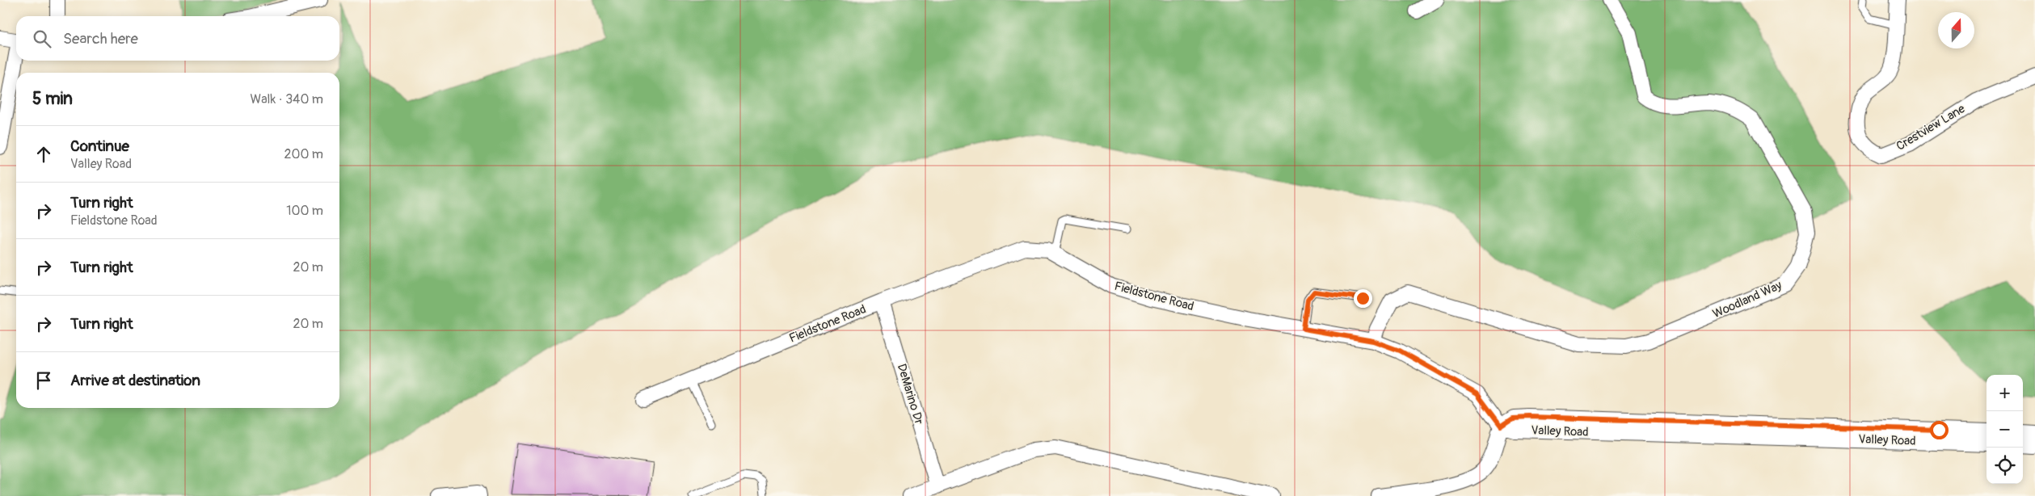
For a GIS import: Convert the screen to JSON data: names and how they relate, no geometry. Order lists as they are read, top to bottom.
{
  "streets": {
    "street": [
      "Crestview Lane",
      "Fieldstone Road",
      "Woodland Way",
      "DeMarino Dr",
      "Valley Road"
    ]
  },
  "crossings": [
    ["Fieldstone Road", "Woodland Way"],
    ["Fieldstone Road", "DeMarino Dr"],
    ["Fieldstone Road", "Valley Road"]
  ],
  "north": "top",
  "page": {
    "search": "Search here",
    "heading": ["5 min", "Walk · 340 m"],
    "list": [
      ["Continue", "Valley Road", "200 m"],
      ["Turn right", "Fieldstone Road", "100 m"],
      ["Turn right", "20 m"],
      ["Turn right", "20 m"],
      "Arrive at destination"
    ],
    "map_buttons": ["+", "−"]
  }
}
